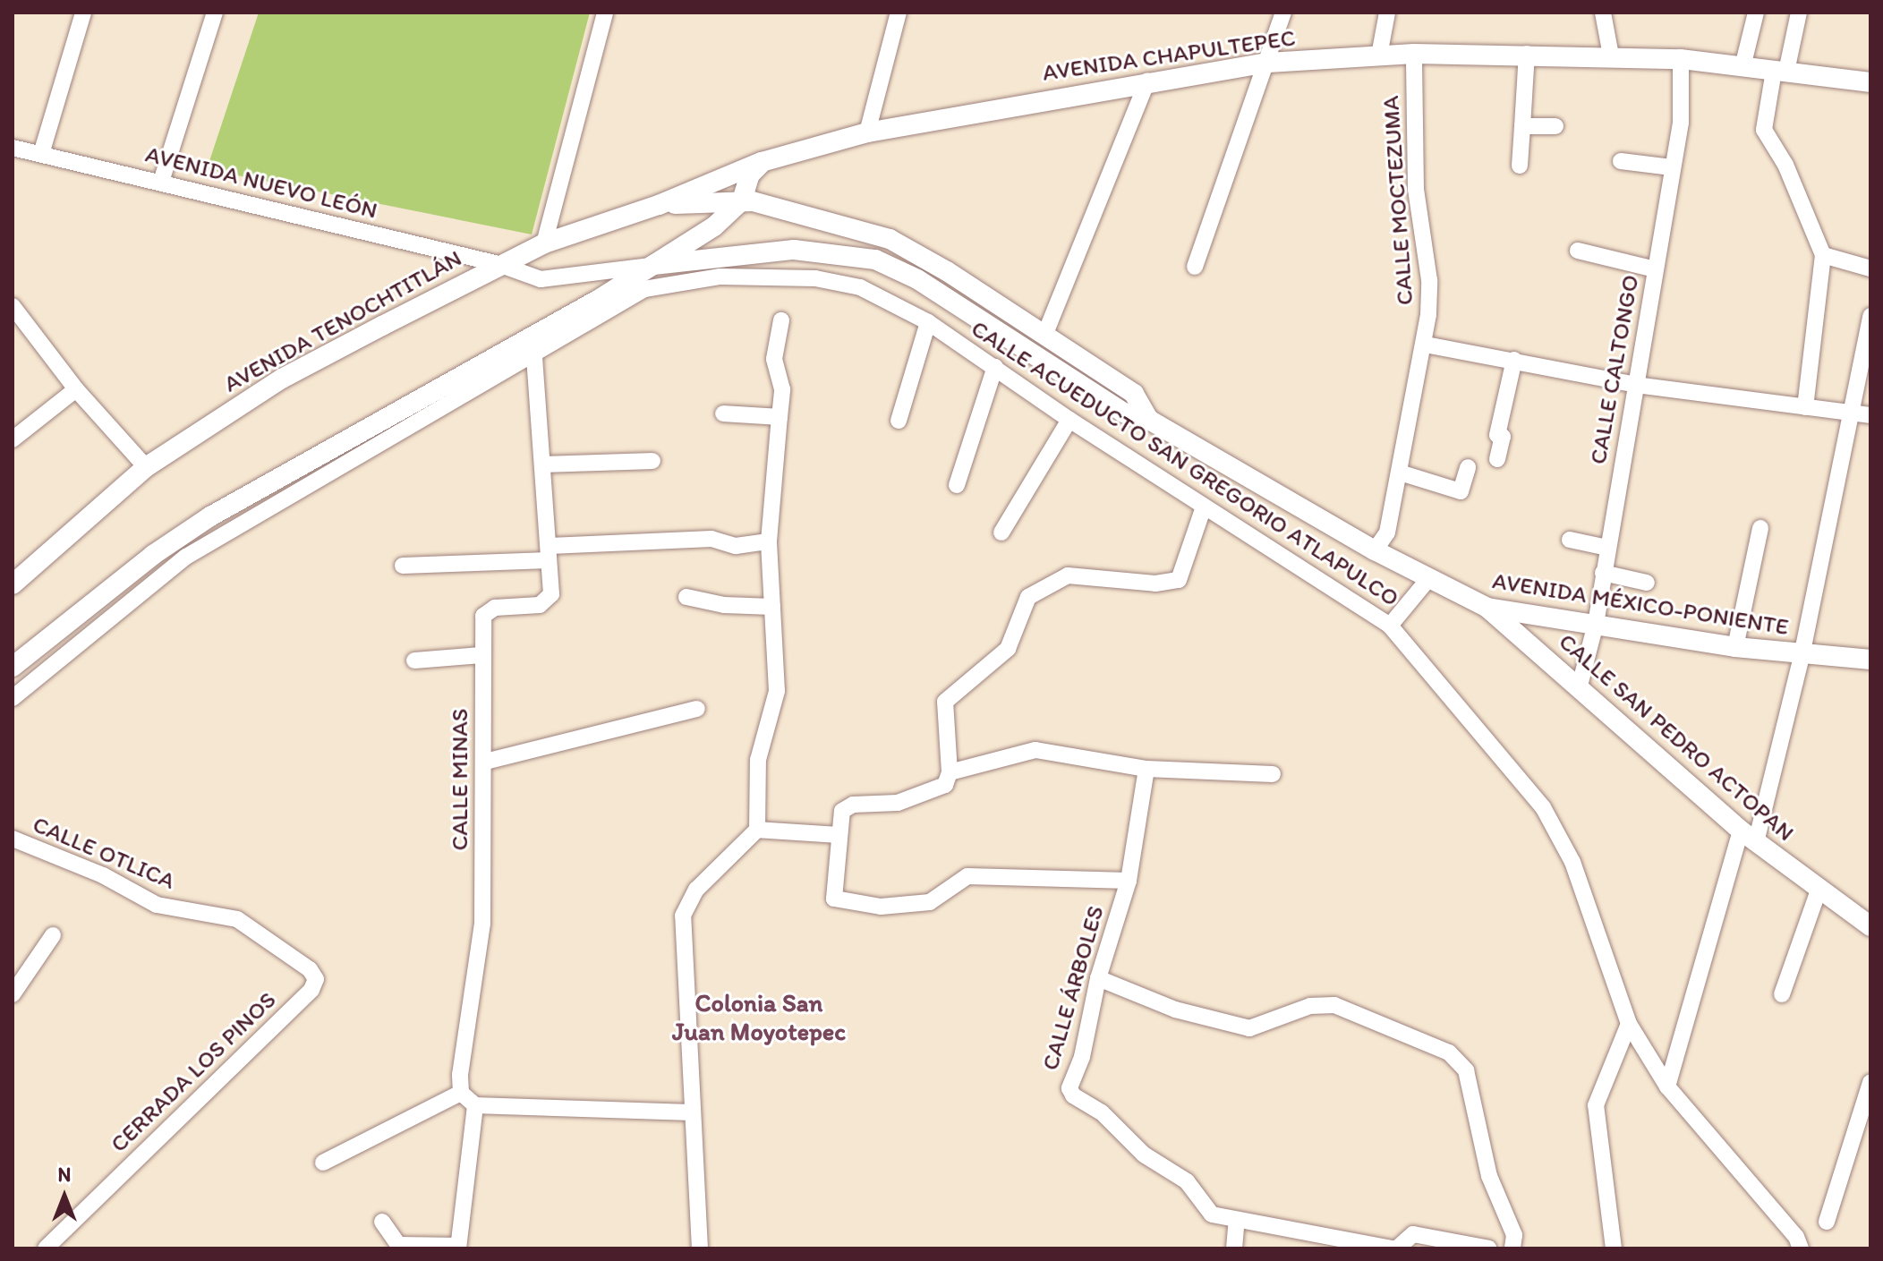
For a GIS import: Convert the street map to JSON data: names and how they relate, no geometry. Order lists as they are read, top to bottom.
{
  "streets": {
    "main road": [
      "AVENIDA CHAPULTEPEC",
      "AVENIDA TENOCHTITLÁN",
      "AVENIDA MÉXICO-PONIENTE",
      "CALLE SAN PEDRO ACTOPAN"
    ],
    "street": [
      "AVENIDA NUEVO LEÓN",
      "CALLE MOCTEZUMA",
      "CALLE CALTONGO",
      "CALLE ACUEDUCTO SAN GREGORIO ATLAPULCO",
      "CALLE MINAS",
      "CALLE OTLICA",
      "CALLE ÁRBOLES",
      "CERRADA LOS PINOS"
    ]
  },
  "crossings": [
    ["AVENIDA CHAPULTEPEC", "AVENIDA NUEVO LEÓN"],
    ["AVENIDA CHAPULTEPEC", "CALLE MOCTEZUMA"],
    ["AVENIDA CHAPULTEPEC", "AVENIDA TENOCHTITLÁN"],
    ["AVENIDA CHAPULTEPEC", "CALLE CALTONGO"],
    ["AVENIDA NUEVO LEÓN", "AVENIDA TENOCHTITLÁN"],
    ["AVENIDA NUEVO LEÓN", "CALLE ACUEDUCTO SAN GREGORIO ATLAPULCO"],
    ["AVENIDA NUEVO LEÓN", "AVENIDA MÉXICO-PONIENTE"],
    ["CALLE MOCTEZUMA", "AVENIDA MÉXICO-PONIENTE"],
    ["CALLE CALTONGO", "AVENIDA MÉXICO-PONIENTE"],
    ["CALLE CALTONGO", "CALLE SAN PEDRO ACTOPAN"],
    ["CALLE ACUEDUCTO SAN GREGORIO ATLAPULCO", "AVENIDA MÉXICO-PONIENTE"],
    ["AVENIDA MÉXICO-PONIENTE", "CALLE SAN PEDRO ACTOPAN"],
    ["CALLE OTLICA", "CERRADA LOS PINOS"]
  ],
  "districts": ["Colonia San Juan Moyotepec"],
  "north": "top"
}
